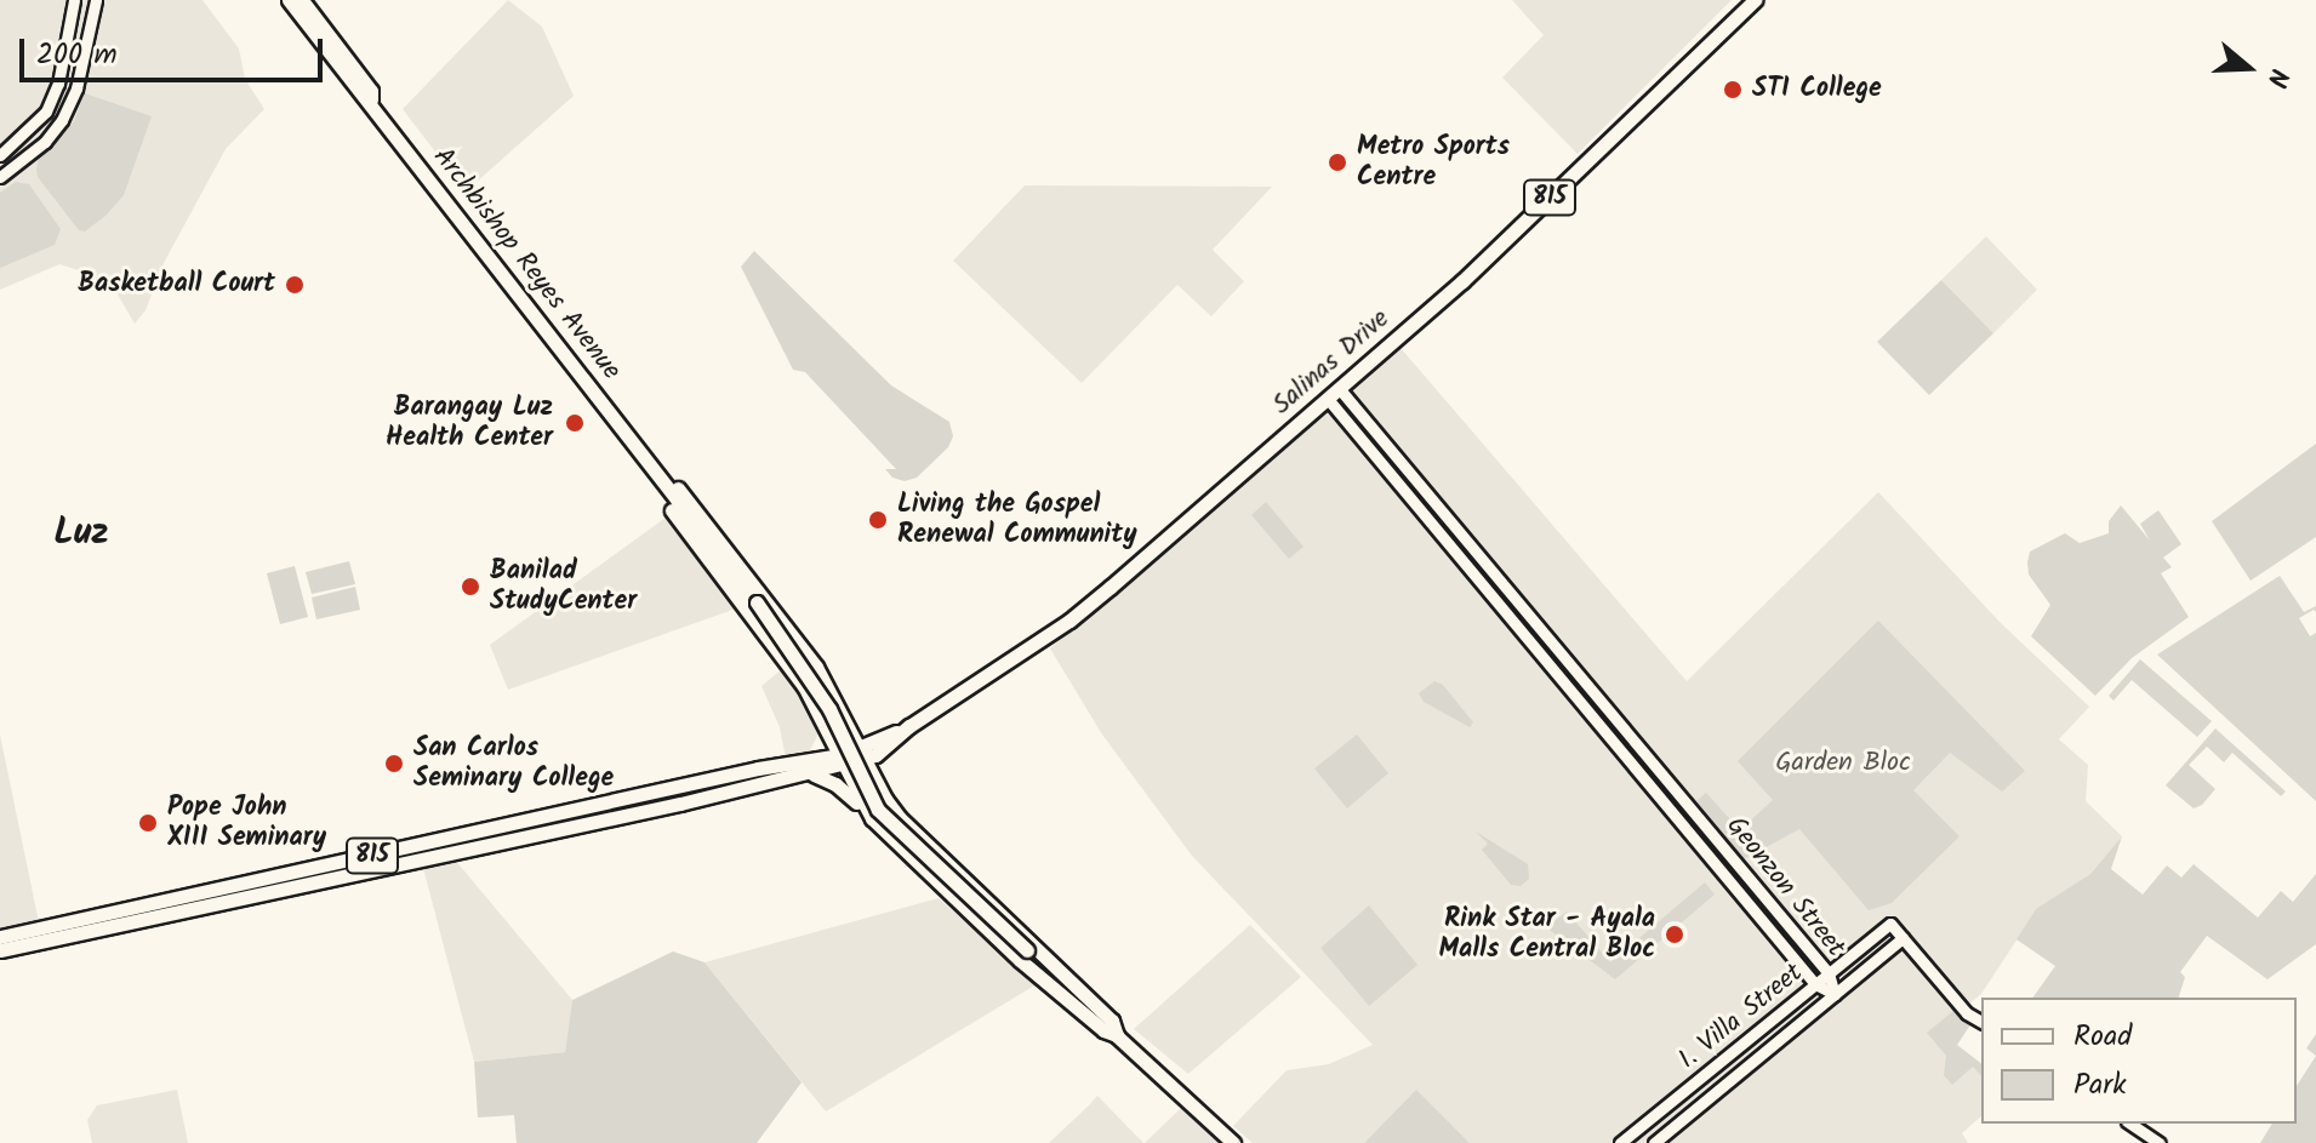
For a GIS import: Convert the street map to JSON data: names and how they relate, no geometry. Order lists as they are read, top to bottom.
{
  "streets": {
    "main road": ["815", "Archbishop Reyes Avenue", "Salinas Drive"],
    "street": ["Geonzon Street", "I. Villa Street"]
  },
  "crossings": [
    ["815", "Archbishop Reyes Avenue"],
    ["815", "Salinas Drive"],
    ["Archbishop Reyes Avenue", "Salinas Drive"],
    ["Salinas Drive", "Geonzon Street"],
    ["Geonzon Street", "I. Villa Street"]
  ],
  "districts": ["Luz"],
  "parks": ["Garden Bloc"],
  "places": [
    "STI College",
    "Metro Sports Centre",
    "Basketball Court",
    "Barangay Luz Health Center",
    "Living the Gospel Renewal Community",
    "Banilad StudyCenter",
    "San Carlos Seminary College",
    "Pope John XIII Seminary",
    "Rink Star - Ayala Malls Central Bloc"
  ],
  "legend": ["Road", "Park"],
  "scale_bar": "200 m",
  "north": "right"
}
